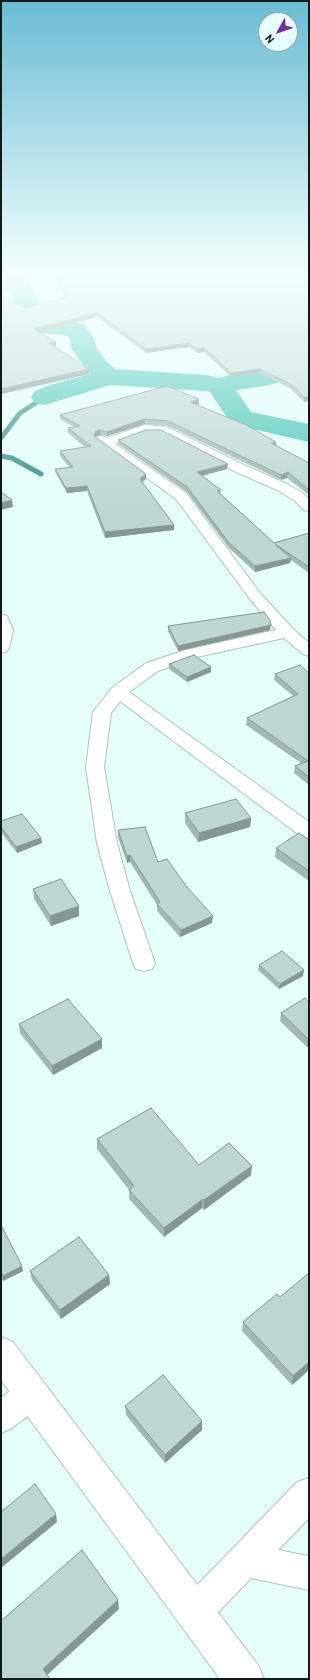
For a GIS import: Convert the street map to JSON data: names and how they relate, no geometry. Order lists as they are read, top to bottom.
{
  "north": "bottom left"
}
